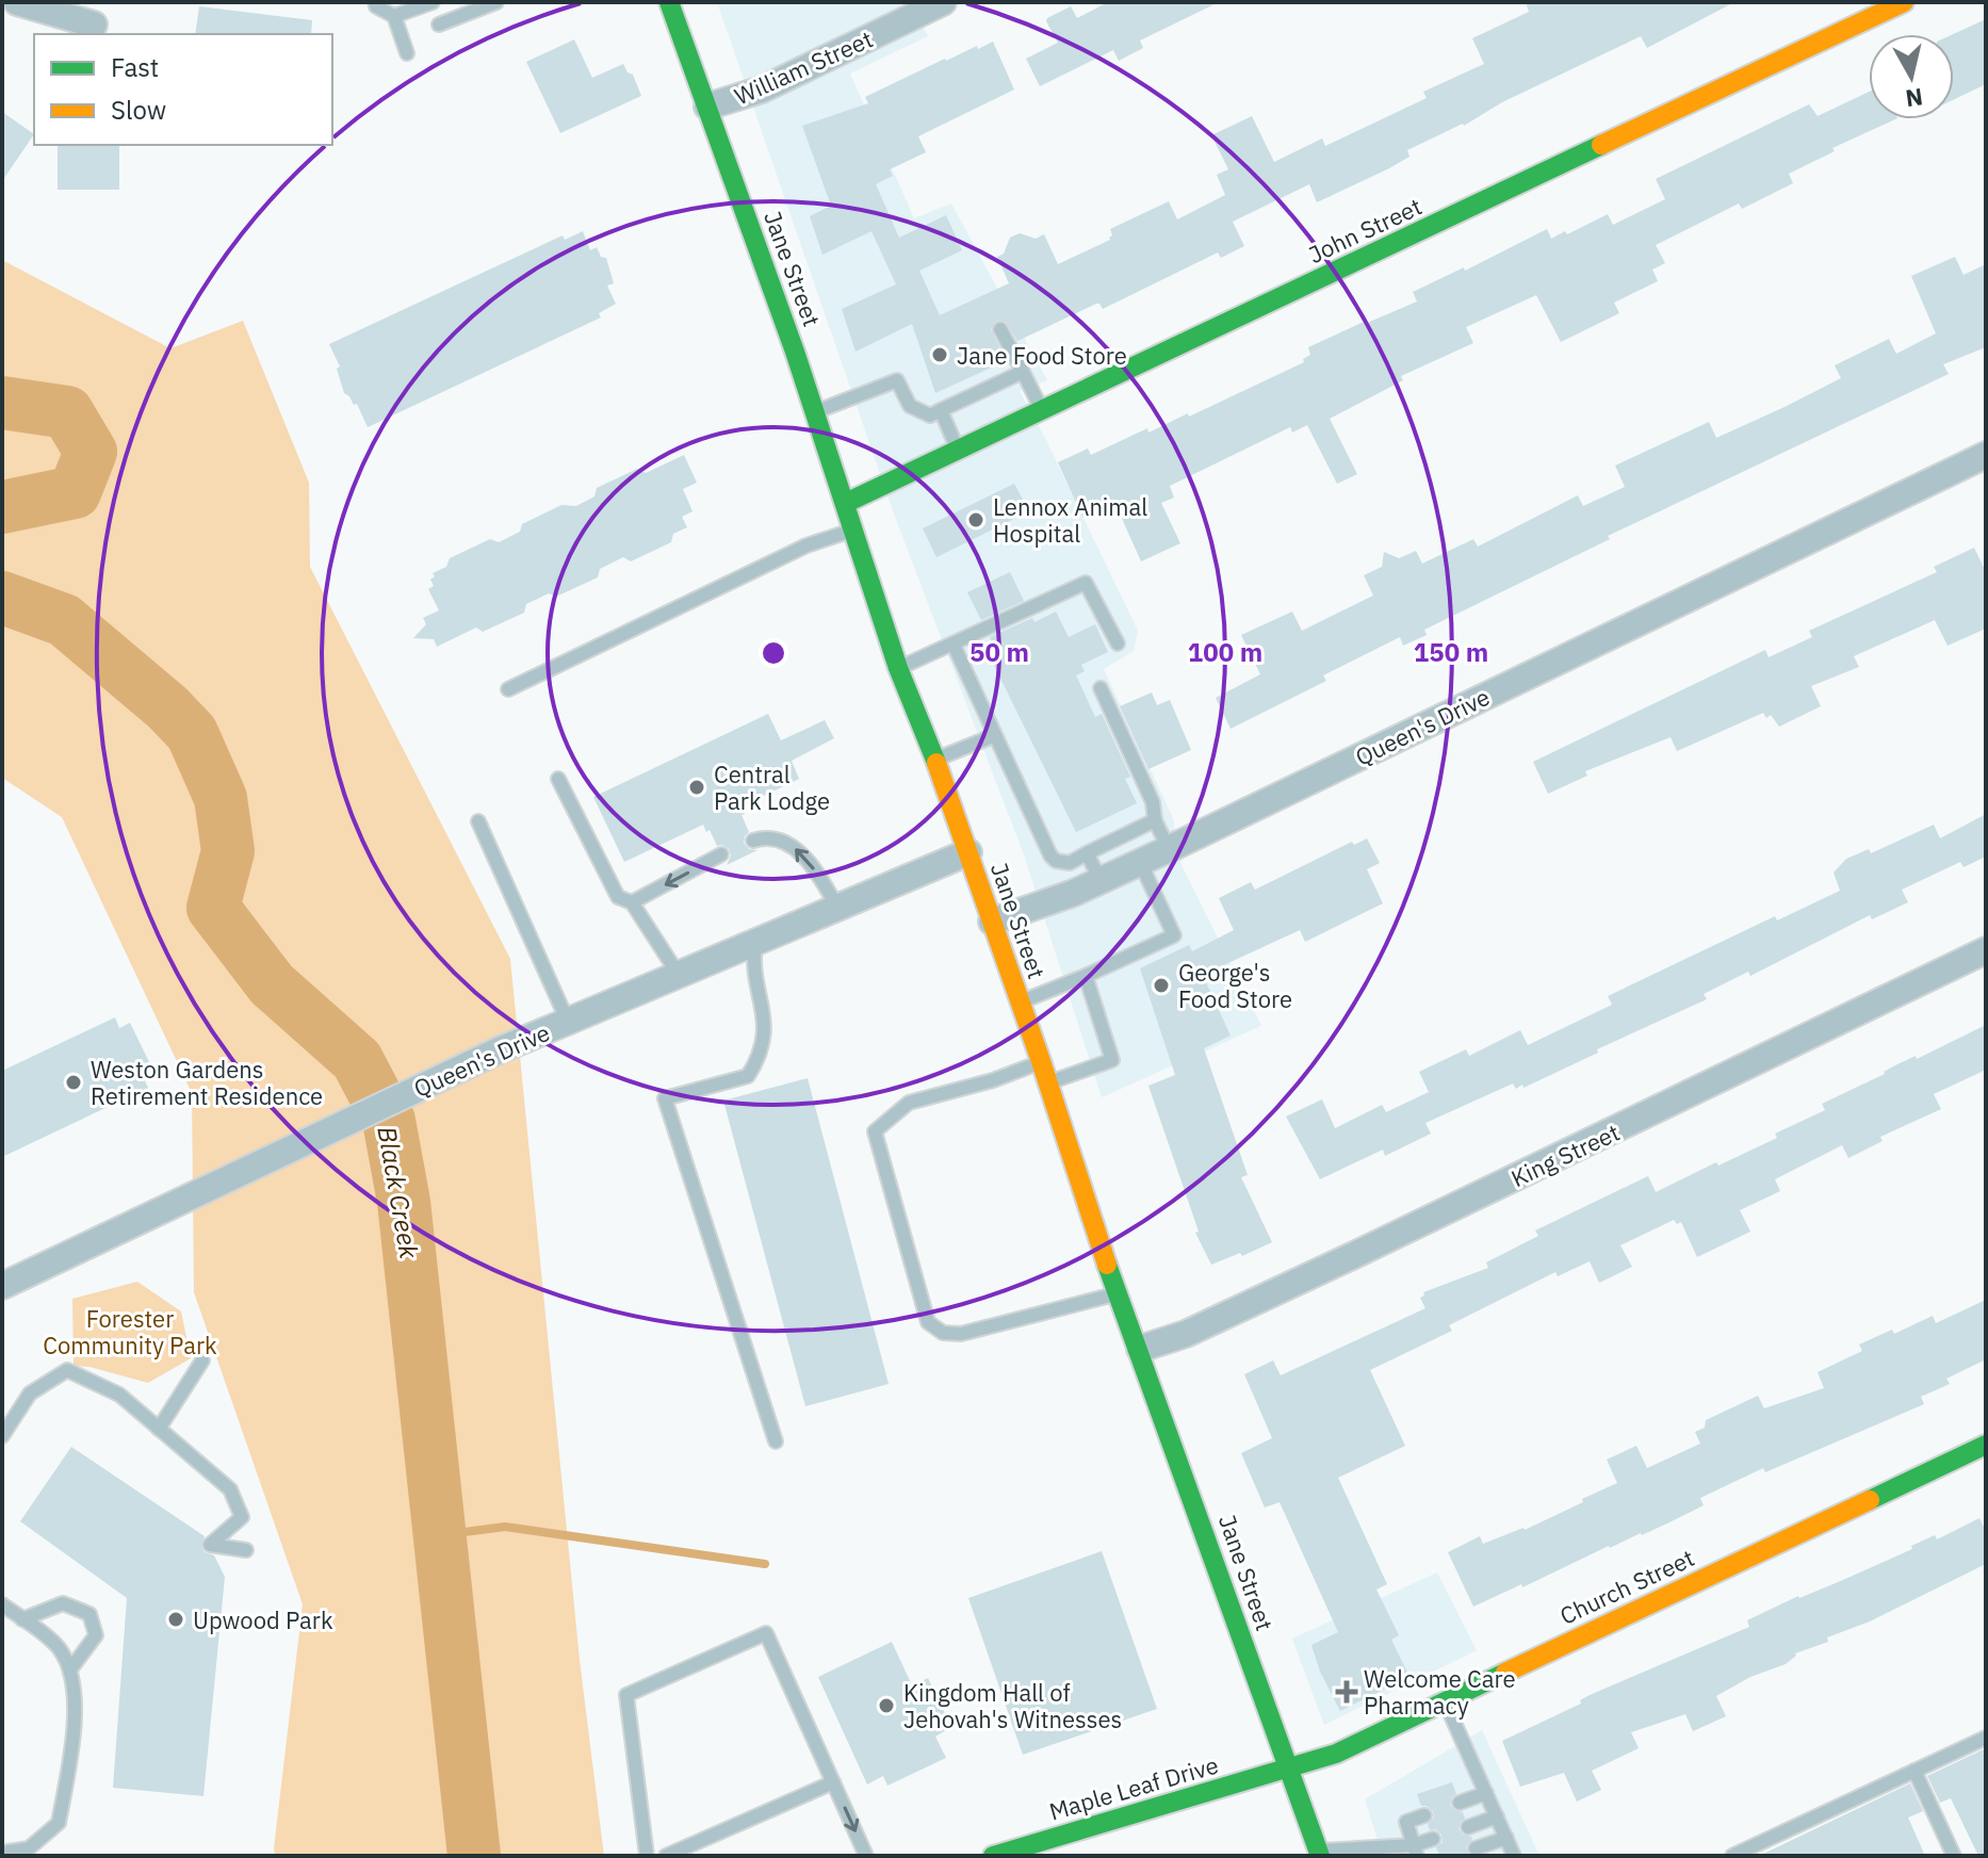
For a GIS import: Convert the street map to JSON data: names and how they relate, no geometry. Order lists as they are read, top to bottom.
{
  "streets": {
    "street": [
      "William Street",
      "John Street",
      "Jane Street",
      "Queen's Drive",
      "King Street",
      "Church Street",
      "Maple Leaf Drive"
    ]
  },
  "crossings": [
    ["William Street", "Jane Street"],
    ["John Street", "Jane Street"],
    ["Jane Street", "Queen's Drive"],
    ["Jane Street", "King Street"],
    ["Jane Street", "Church Street"],
    ["Jane Street", "Maple Leaf Drive"],
    ["Church Street", "Maple Leaf Drive"]
  ],
  "water": ["Black Creek"],
  "parks": ["Forester Community Park"],
  "places": {
    "other": [
      "Jane Food Store",
      "Lennox Animal Hospital",
      "Central Park Lodge",
      "George's Food Store",
      "Weston Gardens Retirement Residence",
      "Upwood Park",
      "Kingdom Hall of Jehovah's Witnesses"
    ],
    "health": ["Welcome Care Pharmacy"]
  },
  "legend": ["Fast", "Slow"],
  "north": "bottom",
  "rings": ["50 m", "100 m", "150 m"]
}
